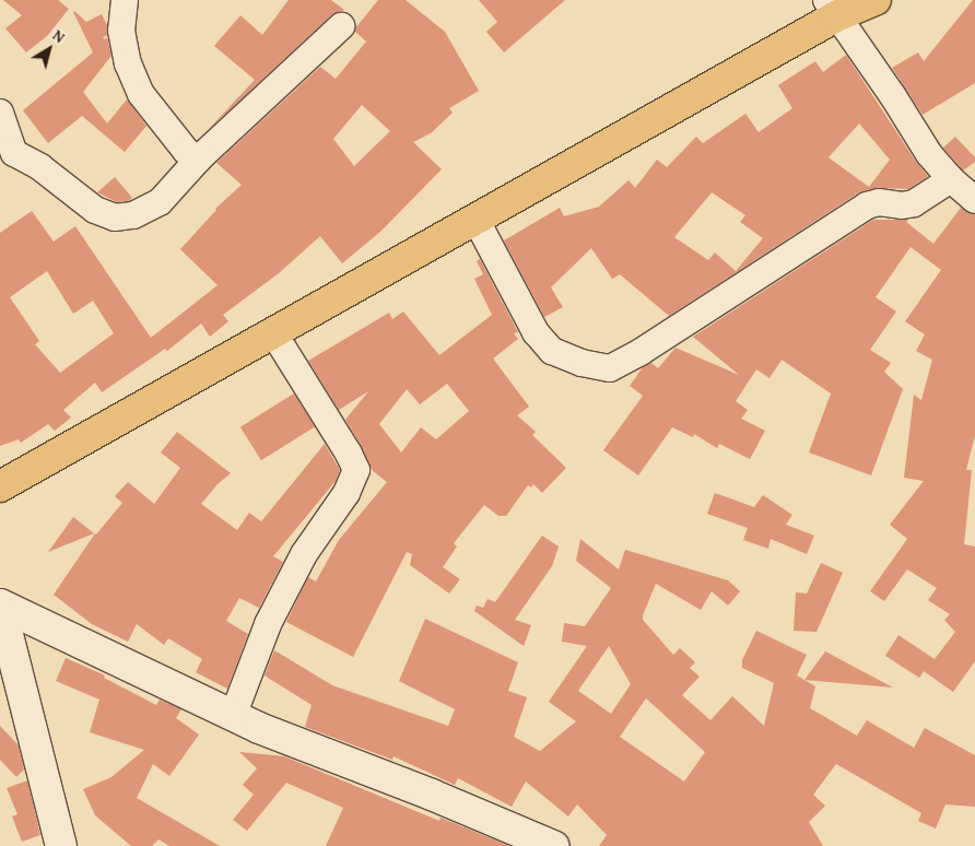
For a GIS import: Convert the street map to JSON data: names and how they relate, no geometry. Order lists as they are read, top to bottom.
{
  "north": "top right"
}
